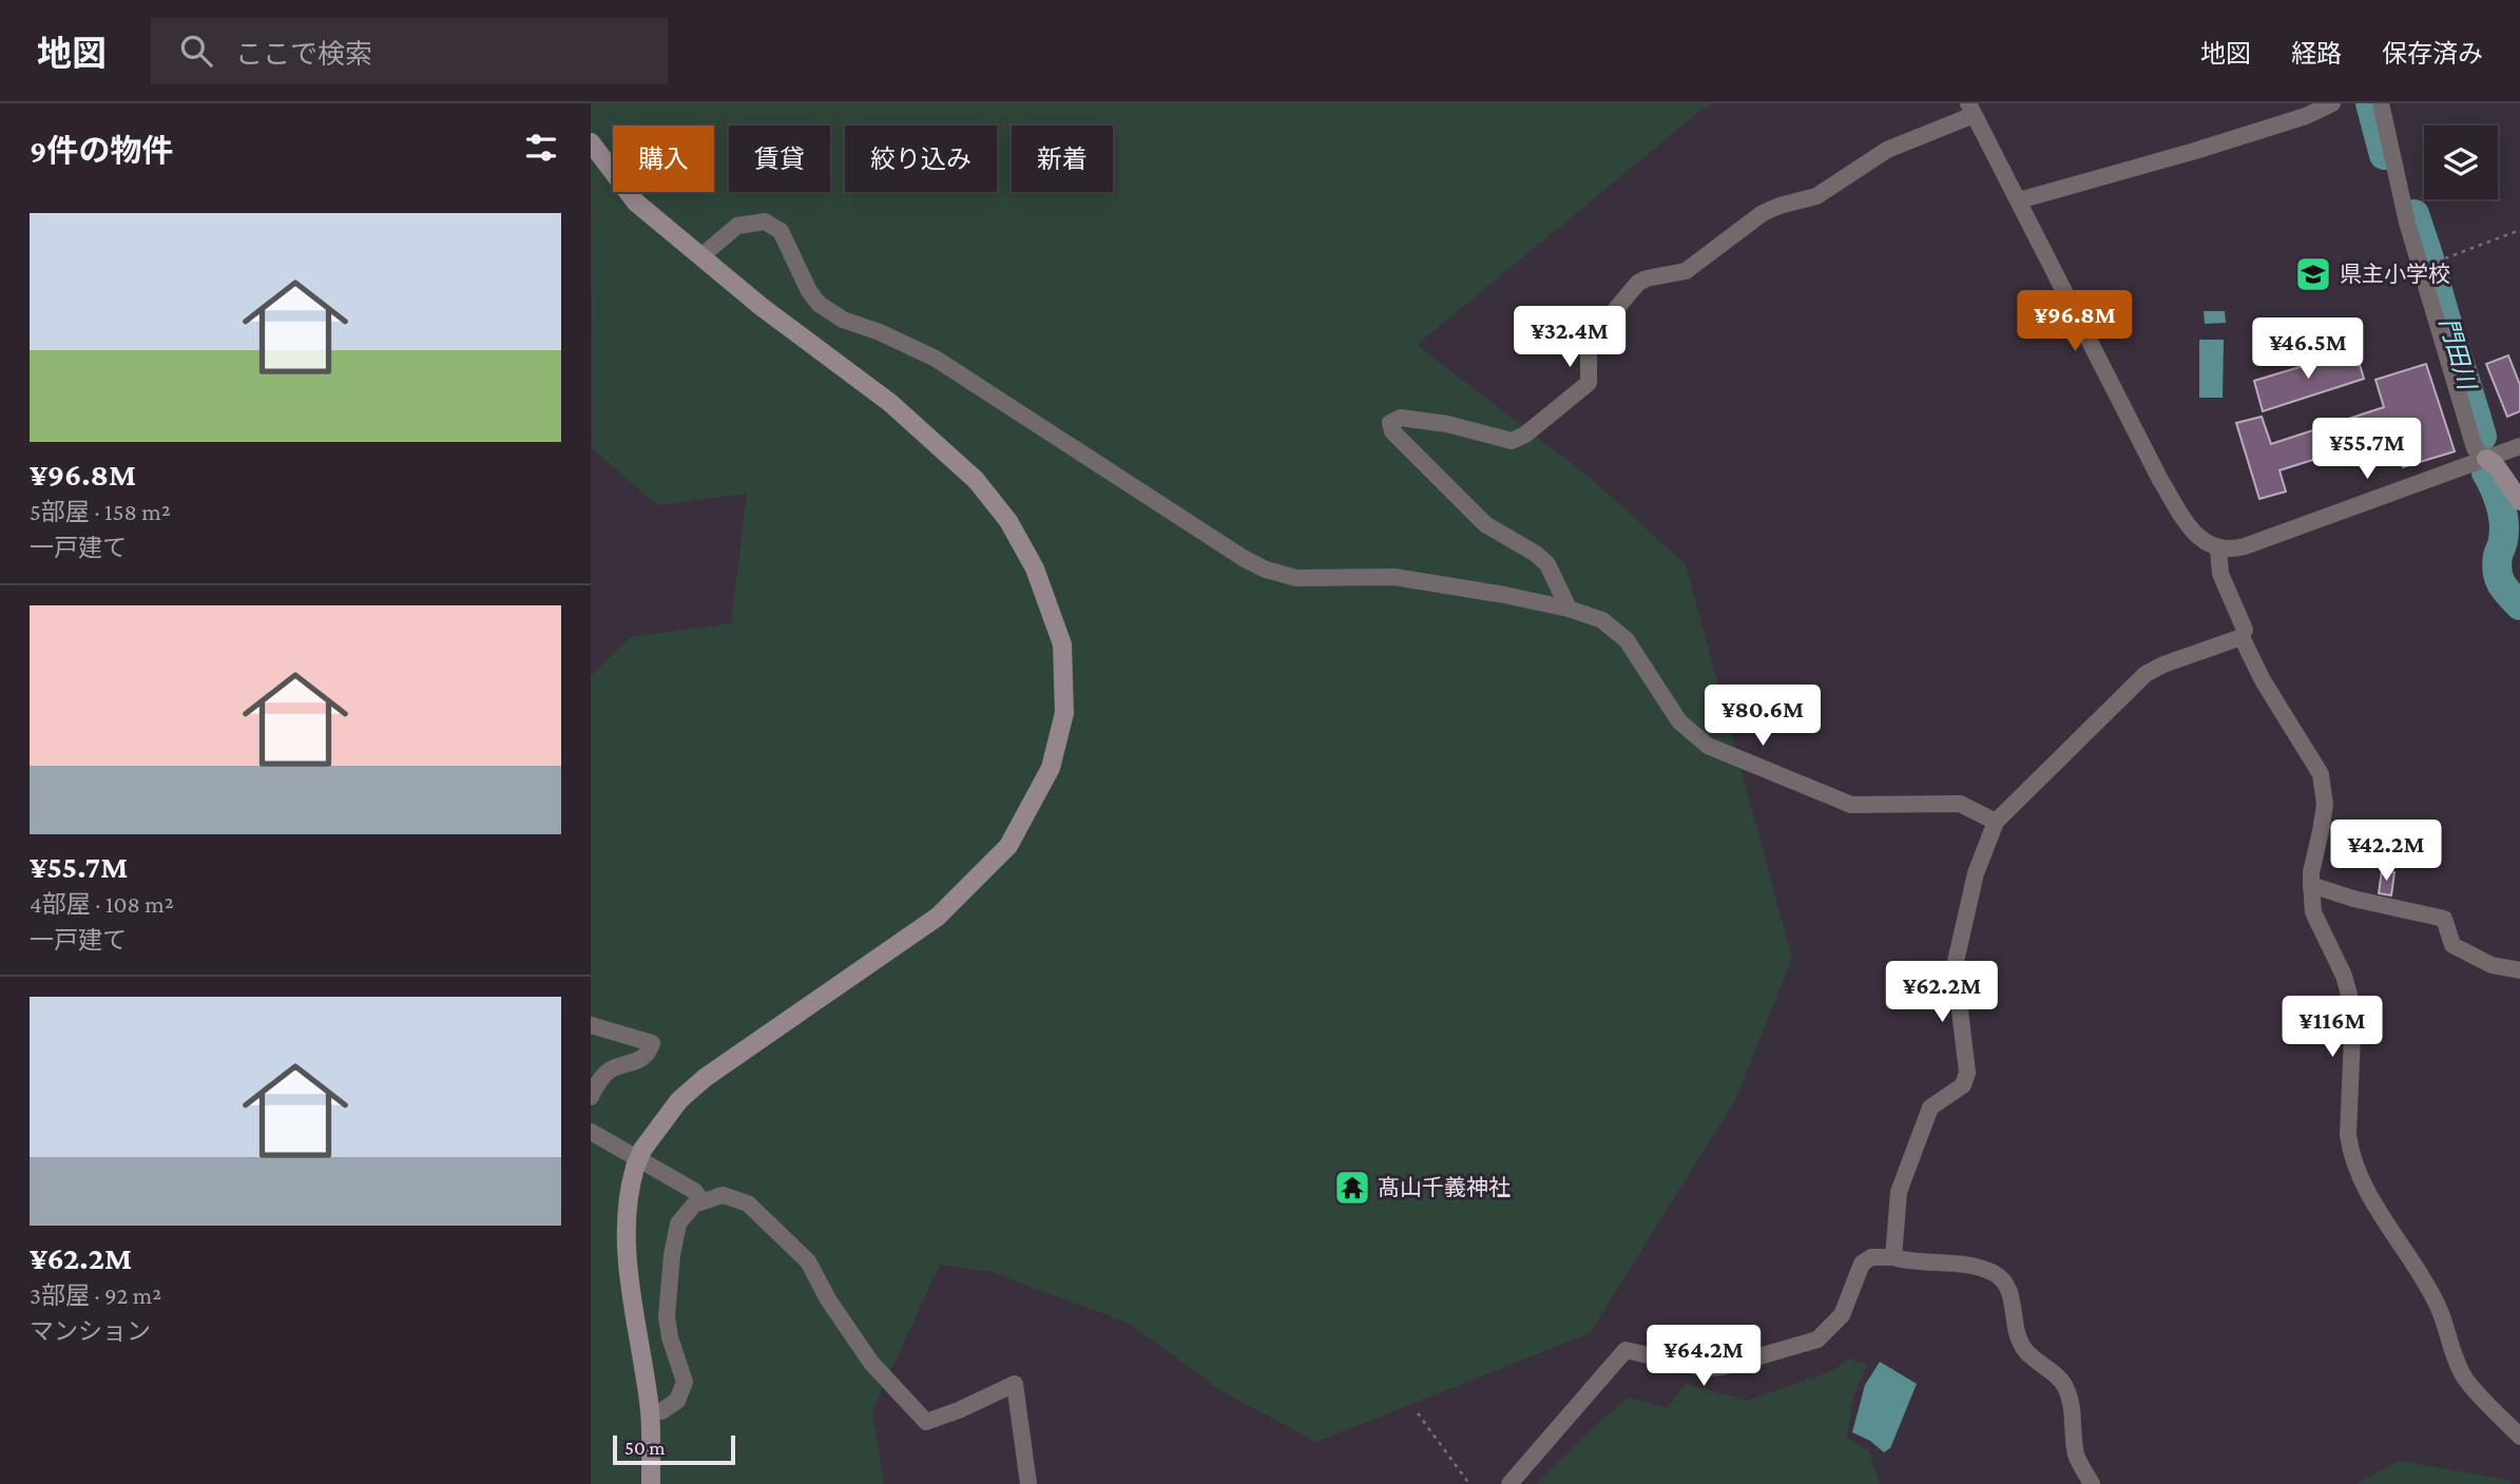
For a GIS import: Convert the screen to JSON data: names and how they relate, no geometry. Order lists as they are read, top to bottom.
{
  "water": ["門田川"],
  "places": {
    "school or university": ["県主小学校"],
    "temple": ["髙山千義神社"]
  },
  "scale_bar": "50 m",
  "page": {
    "header": "地図",
    "search": "ここで検索",
    "nav": ["地図", "経路", "保存済み"],
    "heading": "9件の物件",
    "chip": [
      "購入",
      "賃貸",
      "絞り込み",
      "新着"
    ],
    "list": [
      {
        "name": "¥96.8M",
        "note": "5部屋 · 158 m² · 一戸建て"
      },
      {
        "name": "¥55.7M",
        "note": "4部屋 · 108 m² · 一戸建て"
      },
      {
        "name": "¥62.2M",
        "note": "3部屋 · 92 m² · マンション"
      }
    ],
    "price": [
      "¥96.8M",
      "¥32.4M",
      "¥46.5M",
      "¥55.7M",
      "¥80.6M",
      "¥42.2M",
      "¥62.2M",
      "¥116M",
      "¥64.2M"
    ],
    "scale": "50 m"
  }
}
